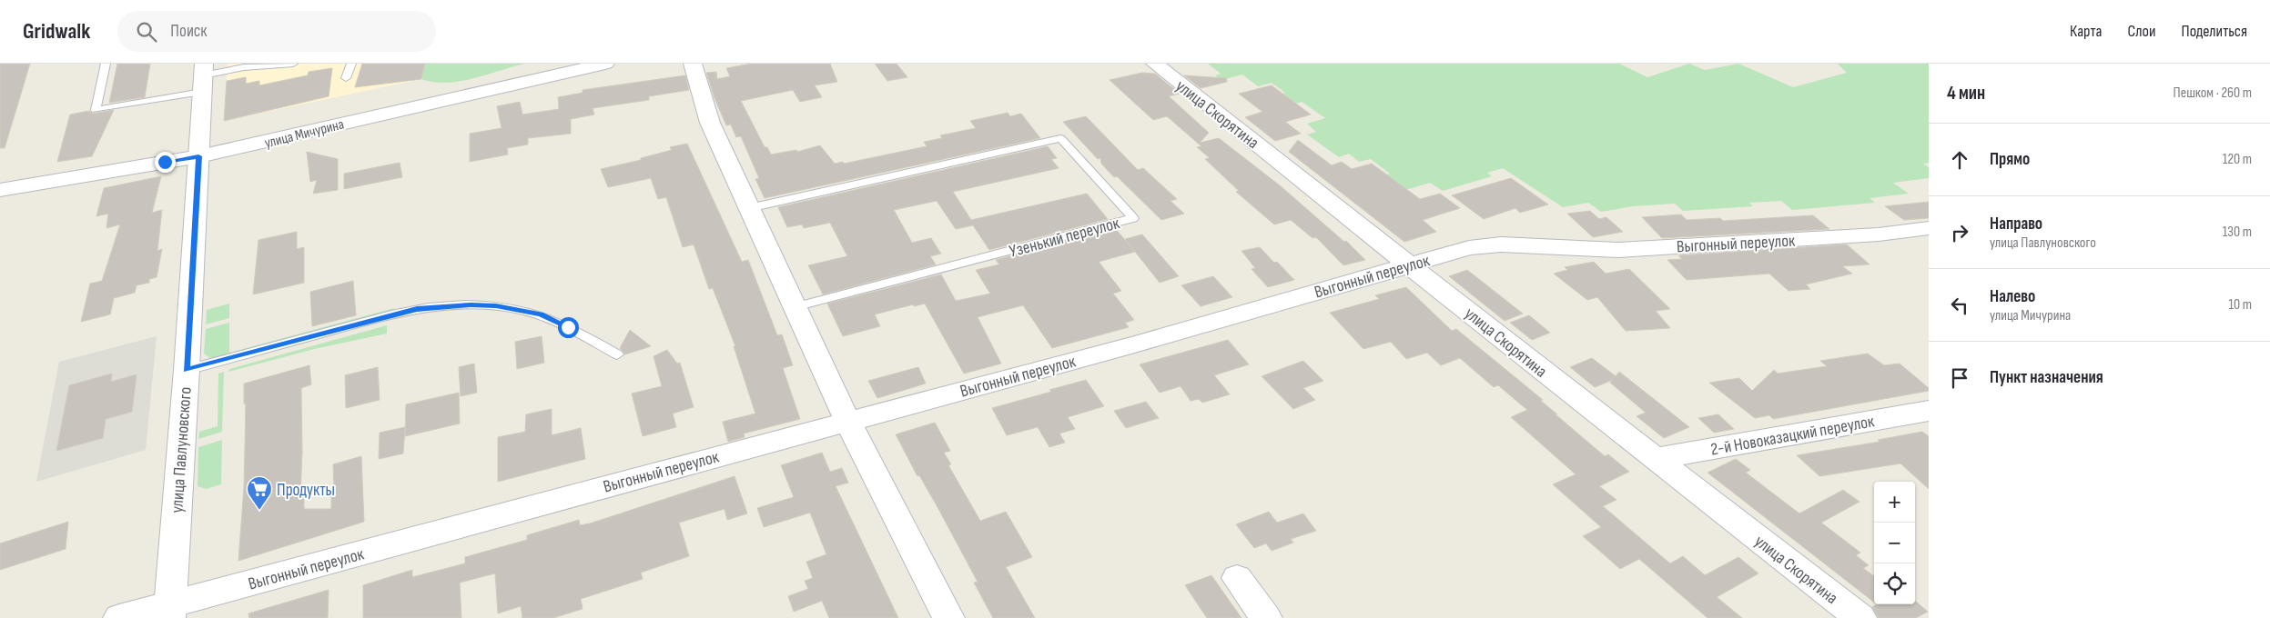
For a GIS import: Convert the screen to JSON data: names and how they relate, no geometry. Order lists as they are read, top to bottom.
{
  "streets": {
    "street": [
      "улица Скорятина",
      "улица Мичурина",
      "Выгонный переулок",
      "2-й Новоказацкий переулок",
      "улица Павлуновского"
    ],
    "lane": ["Узенький переулок"]
  },
  "crossings": [
    ["улица Скорятина", "Выгонный переулок"],
    ["улица Скорятина", "2-й Новоказацкий переулок"],
    ["улица Мичурина", "улица Павлуновского"],
    ["Выгонный переулок", "улица Павлуновского"]
  ],
  "places": {
    "supermarket": ["Продукты"]
  },
  "page": {
    "header": "Gridwalk",
    "search": "Поиск",
    "nav": ["Карта", "Слои", "Поделиться"],
    "heading": ["4 мин", "Пешком · 260 m"],
    "list": [
      ["Прямо", "120 m"],
      ["Направо", "улица Павлуновского", "130 m"],
      ["Налево", "улица Мичурина", "10 m"],
      "Пункт назначения"
    ],
    "map_buttons": ["+", "−"]
  }
}
